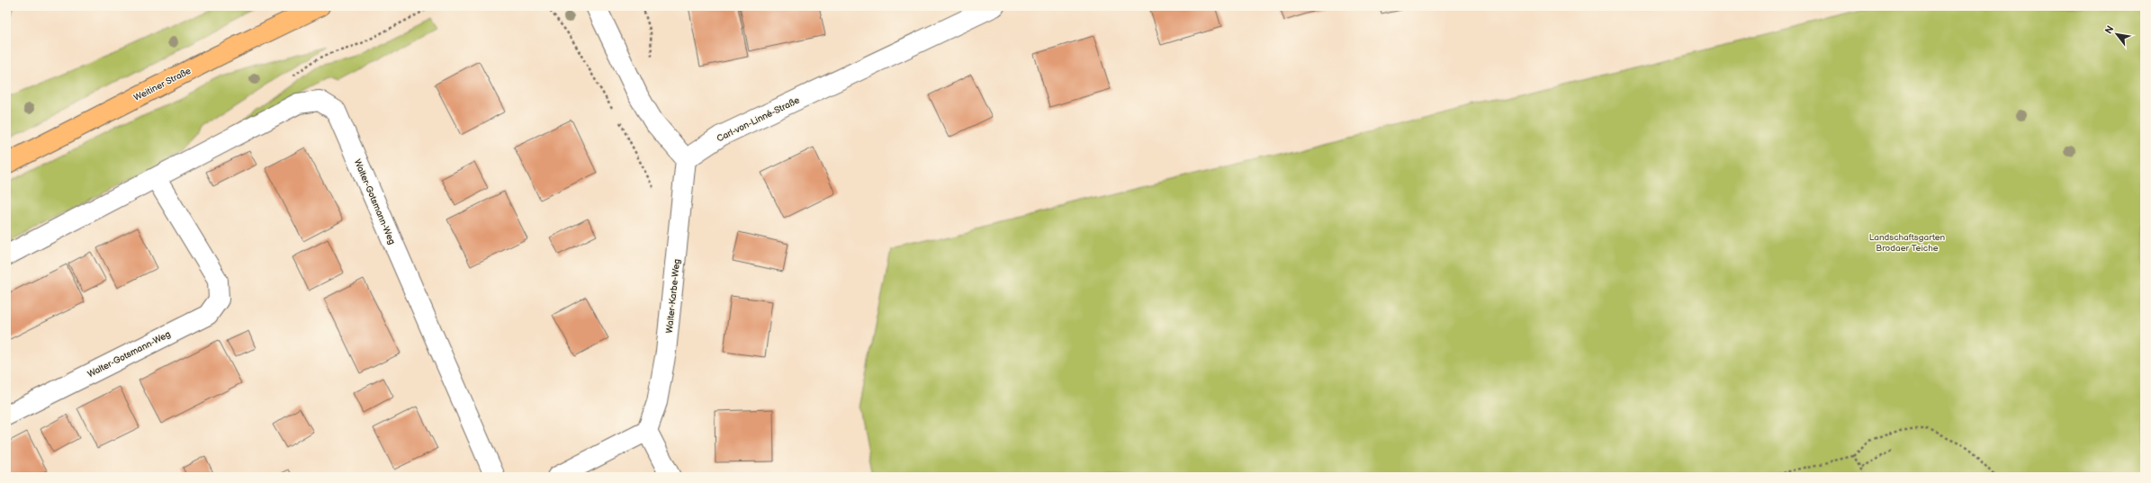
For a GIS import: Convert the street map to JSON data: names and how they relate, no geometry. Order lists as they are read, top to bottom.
{
  "streets": {
    "main road": ["Weitiner Straße"],
    "street": ["Carl-von-Linné-Straße", "Walter-Gotsmann-Weg", "Walter-Karbe-Weg"]
  },
  "crossings": [
    ["Carl-von-Linné-Straße", "Walter-Karbe-Weg"]
  ],
  "parks": ["Landschaftsgarten Brodaer Teiche"],
  "north": "top left"
}
